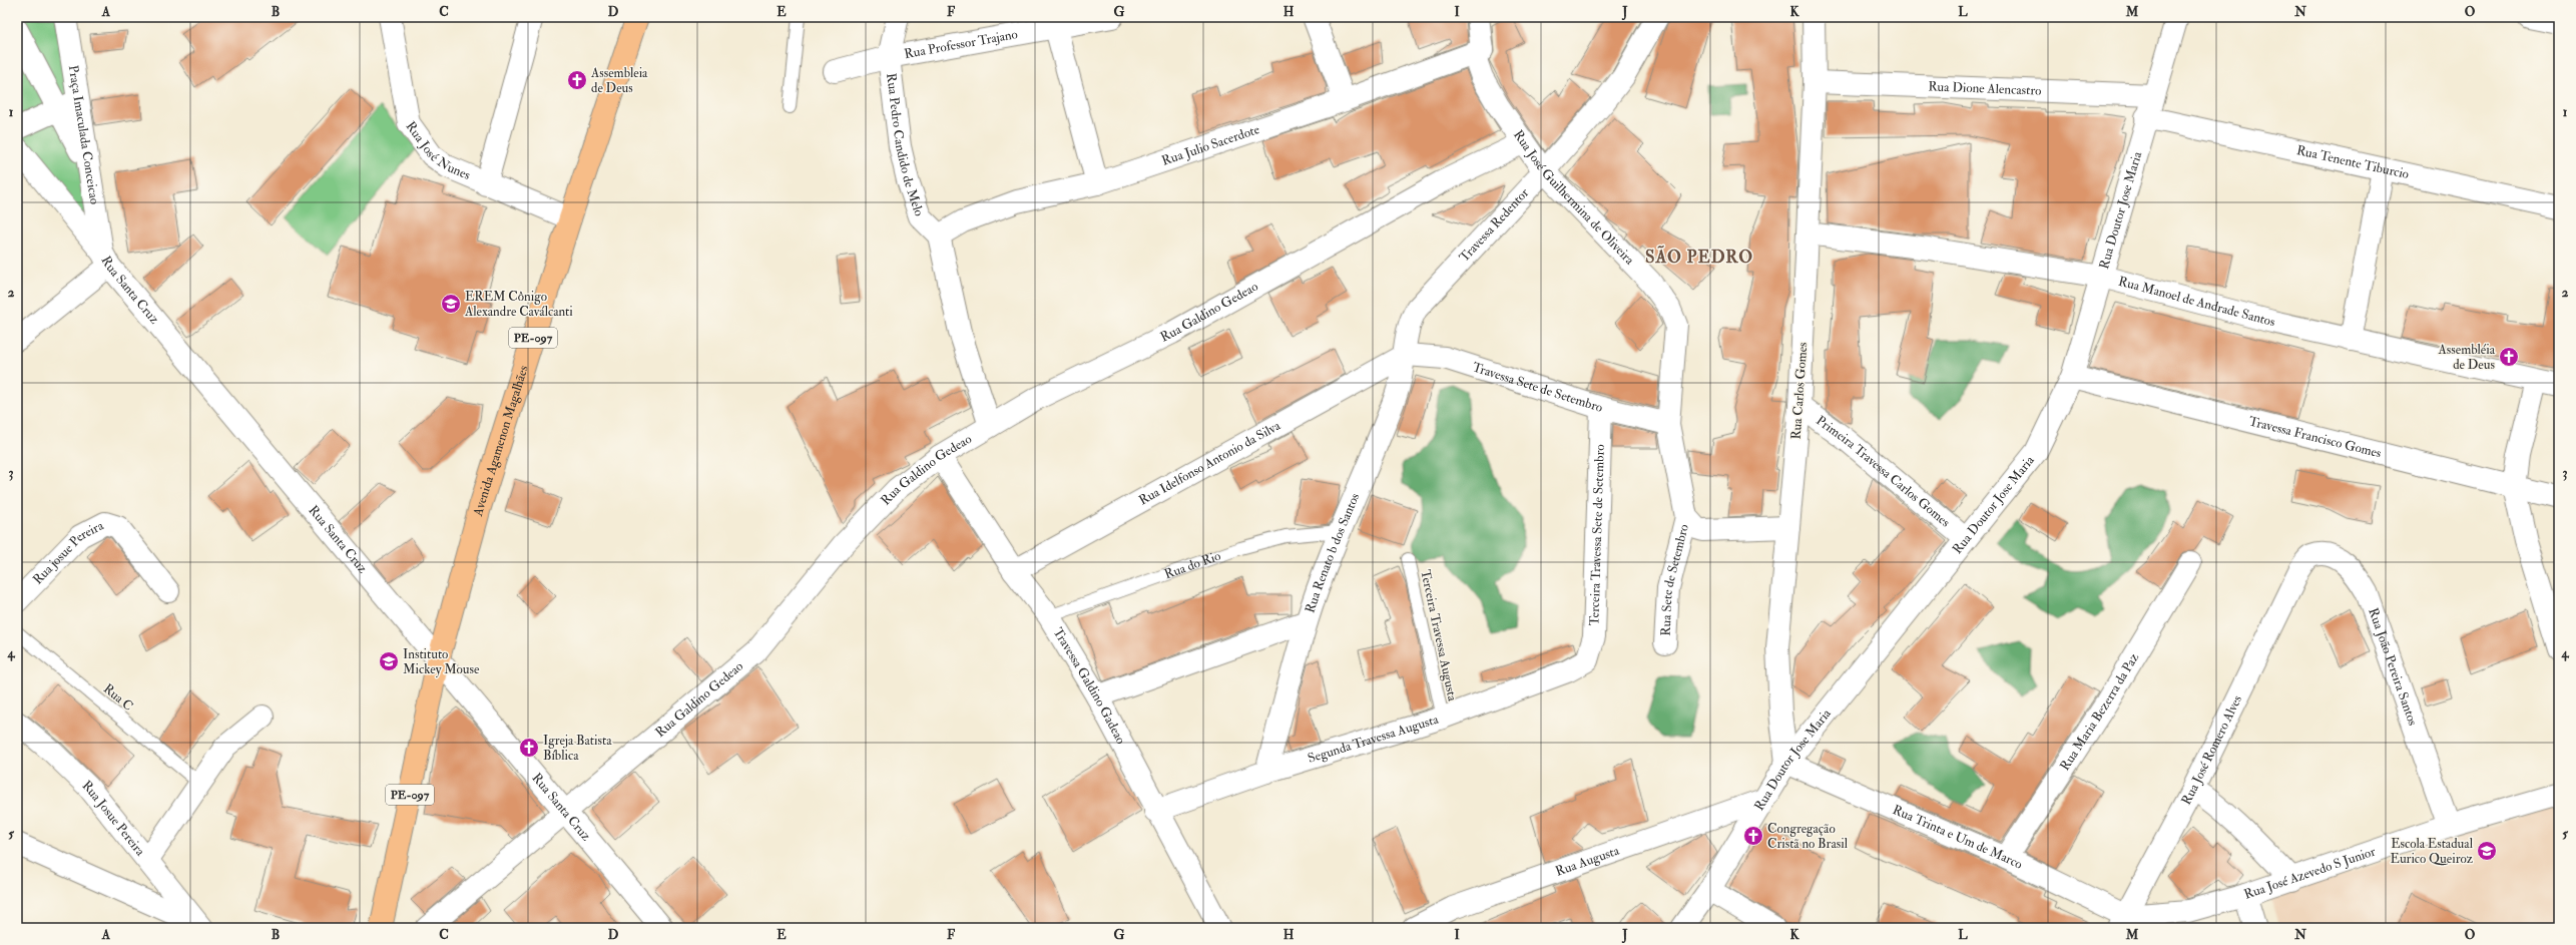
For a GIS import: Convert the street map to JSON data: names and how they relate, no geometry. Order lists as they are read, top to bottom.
{
  "streets": {
    "main road": ["PE-097", "Avenida Agamenon Magalhães"],
    "street": [
      "Rua Professor Trajano",
      "Rua Dione Alencastro",
      "Praça Imaculada Conceicao",
      "Rua Pedro Candido de Melo",
      "Rua Julio Sacerdote",
      "Rua José Nunes",
      "Rua Tenente Tiburcio",
      "Rua José Guilhermina de Oliveira",
      "Rua Doutor Jose Maria",
      "Travessa Redentor",
      "Rua Santa Cruz",
      "Rua Manoel de Andrade Santos",
      "Rua Galdino Gedeao",
      "Travessa Sete de Setembro",
      "Rua Carlos Gomes",
      "Travessa Francisco Gomes",
      "Rua Idelfonso Antonio da Silva",
      "Primeira Travessa Carlos Gomes",
      "Terceira Travessa Sete de Setembro",
      "Rua Renato b dos Santos",
      "Rua josue Pereira",
      "Rua Sete de Setembro",
      "Rua João Pereira Santos",
      "Travessa Galdino Gadeao",
      "Rua Maria Bezerra da Paz",
      "Segunda Travessa Augusta",
      "Rua José Romero Alves",
      "Rua Josue Pereira",
      "Rua Trinta e Um de Marco",
      "Rua Augusta",
      "Rua José Azevedo S Junior"
    ],
    "lane": ["Rua do Rio", "Terceira Travessa Augusta", "Rua C"]
  },
  "crossings": [
    ["Rua Professor Trajano", "Rua Pedro Candido de Melo"],
    ["Rua Dione Alencastro", "Rua Doutor Jose Maria"],
    ["Rua Dione Alencastro", "Rua Carlos Gomes"],
    ["Praça Imaculada Conceicao", "Rua Santa Cruz"],
    ["Rua Pedro Candido de Melo", "Rua Julio Sacerdote"],
    ["Rua Julio Sacerdote", "Rua José Guilhermina de Oliveira"],
    ["Rua José Nunes", "Avenida Agamenon Magalhães"],
    ["Rua Tenente Tiburcio", "Rua Doutor Jose Maria"],
    ["Rua José Guilhermina de Oliveira", "Travessa Redentor"],
    ["Rua José Guilhermina de Oliveira", "Rua Galdino Gedeao"],
    ["Rua José Guilhermina de Oliveira", "Travessa Sete de Setembro"],
    ["Rua José Guilhermina de Oliveira", "Rua Sete de Setembro"],
    ["Rua Doutor Jose Maria", "Rua Manoel de Andrade Santos"],
    ["Rua Doutor Jose Maria", "Rua Carlos Gomes"],
    ["Rua Doutor Jose Maria", "Travessa Francisco Gomes"],
    ["Rua Doutor Jose Maria", "Primeira Travessa Carlos Gomes"],
    ["Rua Doutor Jose Maria", "Rua Trinta e Um de Marco"],
    ["Rua Doutor Jose Maria", "Rua Augusta"],
    ["Travessa Redentor", "Travessa Sete de Setembro"],
    ["Travessa Redentor", "Rua Idelfonso Antonio da Silva"],
    ["Travessa Redentor", "Rua Renato b dos Santos"],
    ["Rua Santa Cruz", "Rua Galdino Gedeao"],
    ["Rua Santa Cruz", "PE-097"],
    ["Rua Santa Cruz", "Avenida Agamenon Magalhães"],
    ["Rua Manoel de Andrade Santos", "Rua Carlos Gomes"],
    ["Rua Galdino Gedeao", "Travessa Galdino Gadeao"],
    ["PE-097", "Avenida Agamenon Magalhães"],
    ["Travessa Sete de Setembro", "Rua Idelfonso Antonio da Silva"],
    ["Travessa Sete de Setembro", "Terceira Travessa Sete de Setembro"],
    ["Travessa Sete de Setembro", "Rua Renato b dos Santos"],
    ["Rua Carlos Gomes", "Primeira Travessa Carlos Gomes"],
    ["Rua Carlos Gomes", "Rua Trinta e Um de Marco"],
    ["Rua Idelfonso Antonio da Silva", "Rua Renato b dos Santos"],
    ["Rua Idelfonso Antonio da Silva", "Travessa Galdino Gadeao"],
    ["Terceira Travessa Sete de Setembro", "Segunda Travessa Augusta"],
    ["Rua Renato b dos Santos", "Rua do Rio"],
    ["Rua Renato b dos Santos", "Segunda Travessa Augusta"],
    ["Rua do Rio", "Travessa Galdino Gadeao"],
    ["Terceira Travessa Augusta", "Segunda Travessa Augusta"],
    ["Rua João Pereira Santos", "Rua José Romero Alves"],
    ["Rua João Pereira Santos", "Rua José Azevedo S Junior"],
    ["Travessa Galdino Gadeao", "Segunda Travessa Augusta"],
    ["Rua Maria Bezerra da Paz", "Rua Trinta e Um de Marco"],
    ["Rua José Romero Alves", "Rua Trinta e Um de Marco"],
    ["Rua José Romero Alves", "Rua José Azevedo S Junior"],
    ["Rua Trinta e Um de Marco", "Rua José Azevedo S Junior"]
  ],
  "districts": ["SÃO PEDRO"],
  "places": {
    "church": [
      "Assembleia de Deus",
      "Assembléia de Deus",
      "Igreja Batista Bíblica",
      "Congregação Cristã no Brasil"
    ],
    "school or university": ["EREM Cônigo Alexandre Caválcanti", "Instituto Mickey Mouse", "Escola Estadual Eurico Queiroz"]
  },
  "grid": {
    "columns": [
      "A",
      "B",
      "C",
      "D",
      "E",
      "F",
      "G",
      "H",
      "I",
      "J",
      "K",
      "L",
      "M",
      "N",
      "O"
    ],
    "rows": [
      "1",
      "2",
      "3",
      "4",
      "5"
    ]
  }
}
